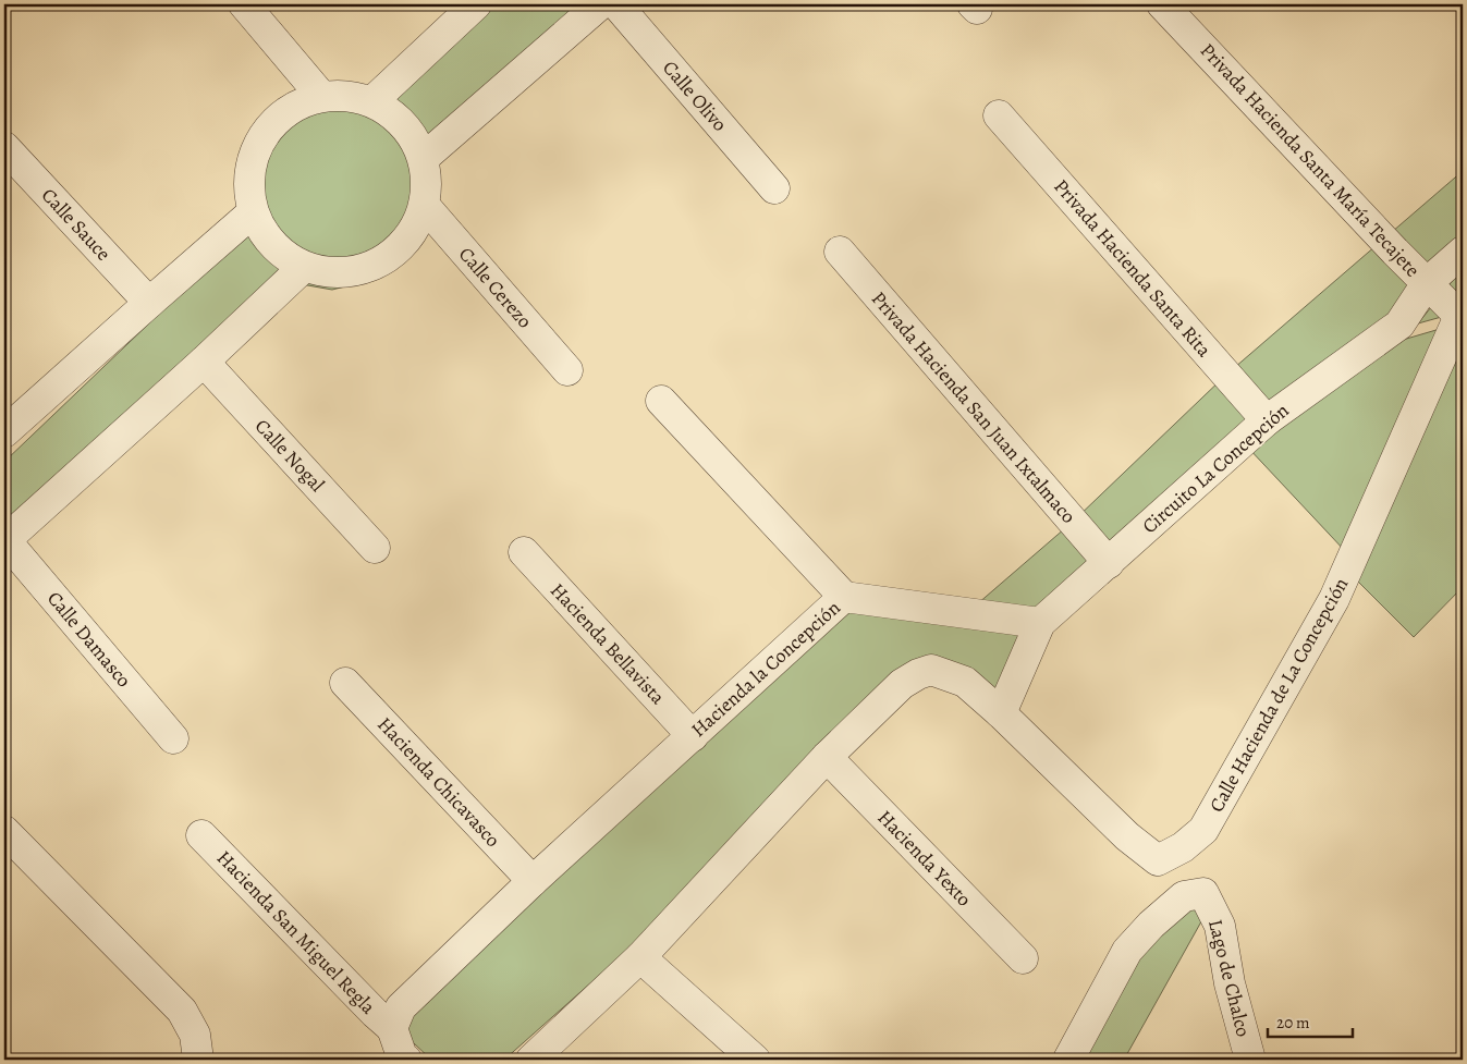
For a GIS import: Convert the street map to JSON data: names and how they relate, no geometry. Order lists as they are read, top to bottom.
{
  "streets": {
    "street": [
      "Calle Olivo",
      "Privada Hacienda Santa María Tecajete",
      "Calle Sauce",
      "Privada Hacienda Santa Rita",
      "Calle Cerezo",
      "Privada Hacienda San Juan Ixtalmaco",
      "Calle Nogal",
      "Circuito La Concepción",
      "Calle Damasco",
      "Hacienda Bellavista",
      "Hacienda la Concepción",
      "Calle Hacienda de La Concepción",
      "Hacienda Chicavasco",
      "Hacienda Yexto",
      "Hacienda San Miguel Regla",
      "Lago de Chalco"
    ]
  },
  "crossings": [
    ["Privada Hacienda Santa María Tecajete", "Calle Hacienda de La Concepción"],
    ["Privada Hacienda Santa Rita", "Circuito La Concepción"],
    ["Privada Hacienda San Juan Ixtalmaco", "Circuito La Concepción"],
    ["Circuito La Concepción", "Hacienda la Concepción"],
    ["Hacienda Bellavista", "Hacienda la Concepción"],
    ["Hacienda la Concepción", "Hacienda Chicavasco"],
    ["Hacienda la Concepción", "Hacienda San Miguel Regla"]
  ],
  "scale_bar": "20 m"
}
